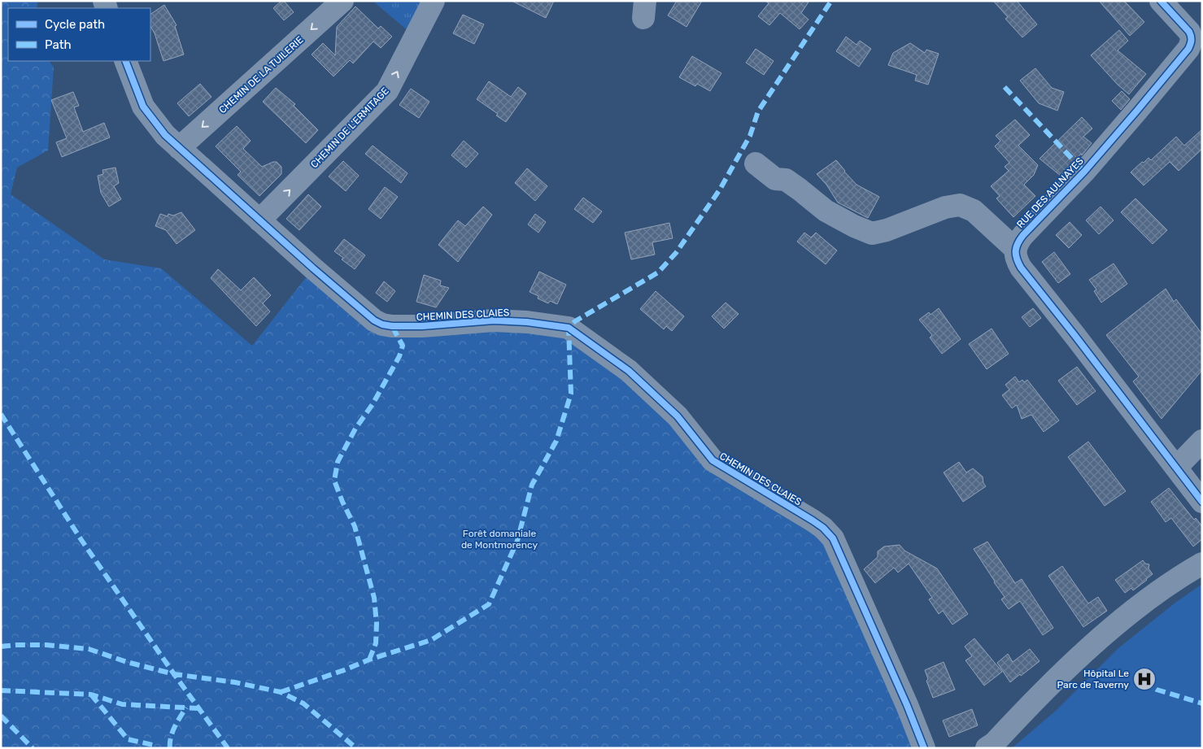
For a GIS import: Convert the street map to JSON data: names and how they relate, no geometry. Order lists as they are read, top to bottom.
{
  "streets": {
    "street": [
      "CHEMIN DE LA TUILERIE",
      "CHEMIN DE L'ERMITAGE",
      "RUE DES AULNAYES",
      "CHEMIN DES CLAIES"
    ]
  },
  "crossings": [
    ["CHEMIN DE LA TUILERIE", "CHEMIN DES CLAIES"],
    ["CHEMIN DE L'ERMITAGE", "CHEMIN DES CLAIES"]
  ],
  "one_way": ["CHEMIN DE LA TUILERIE", "CHEMIN DE L'ERMITAGE"],
  "parks": ["Forêt domaniale de Montmorency"],
  "places": {
    "hospital": ["Hôpital Le Parc de Taverny"]
  },
  "legend": ["Cycle path", "Path"]
}
